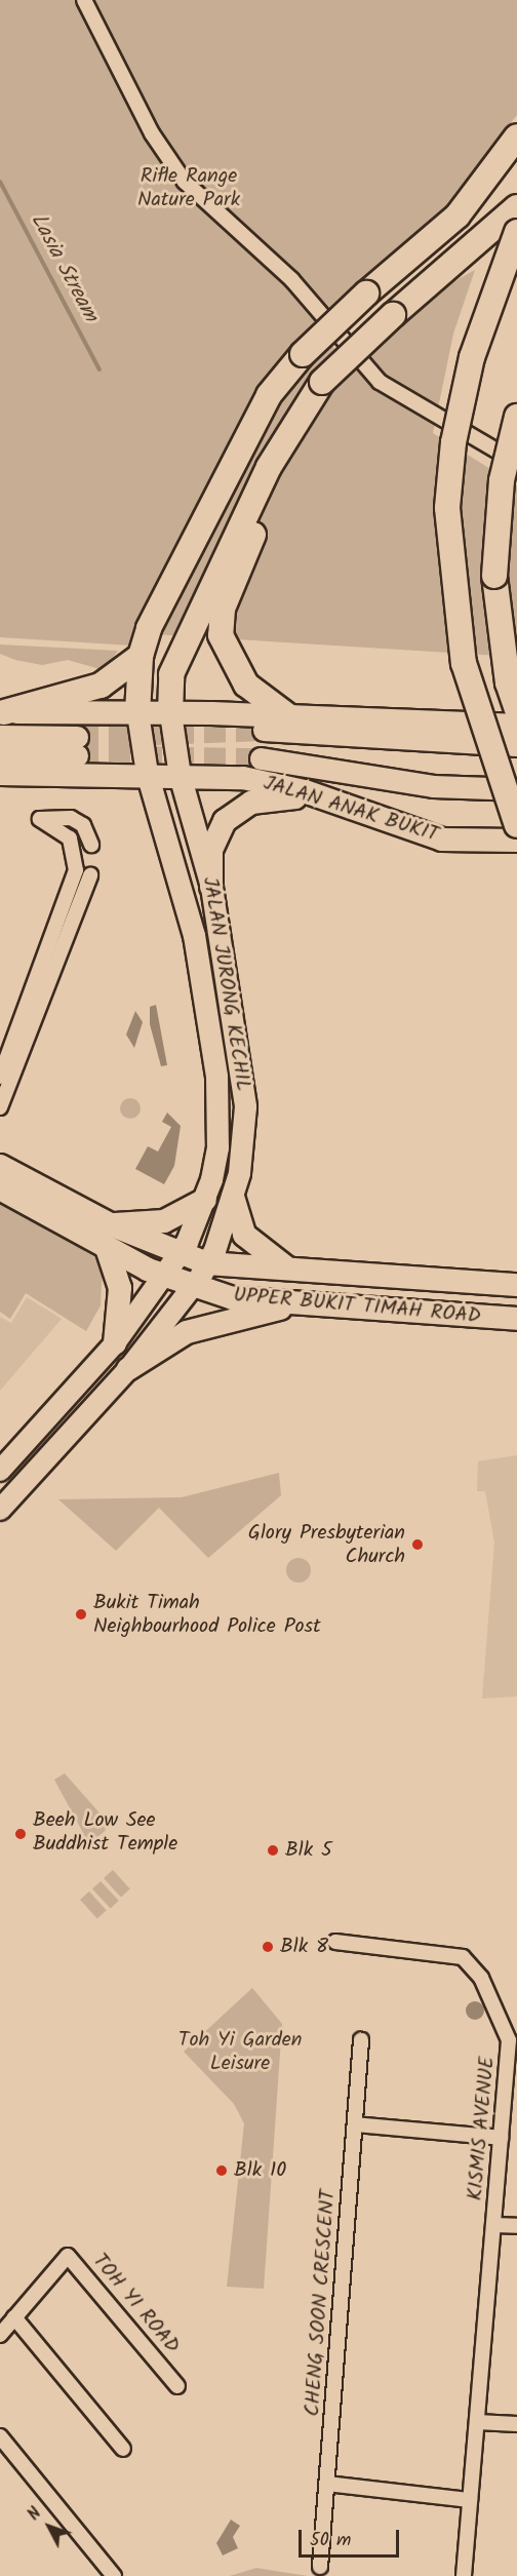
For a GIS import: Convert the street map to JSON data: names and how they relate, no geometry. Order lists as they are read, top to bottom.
{
  "streets": {
    "highway": ["JALAN ANAK BUKIT", "UPPER BUKIT TIMAH ROAD"],
    "main road": ["JALAN JURONG KECHIL"],
    "street": ["KISMIS AVENUE", "CHENG SOON CRESCENT", "TOH YI ROAD"]
  },
  "crossings": [
    ["JALAN ANAK BUKIT", "JALAN JURONG KECHIL"],
    ["JALAN JURONG KECHIL", "UPPER BUKIT TIMAH ROAD"]
  ],
  "water": ["Lasia Stream"],
  "parks": ["Rifle Range Nature Park", "Toh Yi Garden Leisure"],
  "places": [
    "Glory Presbyterian Church",
    "Bukit Timah Neighbourhood Police Post",
    "Beeh Low See Buddhist Temple",
    "Blk 5",
    "Blk 8",
    "Blk 10"
  ],
  "scale_bar": "50 m",
  "north": "top left"
}
